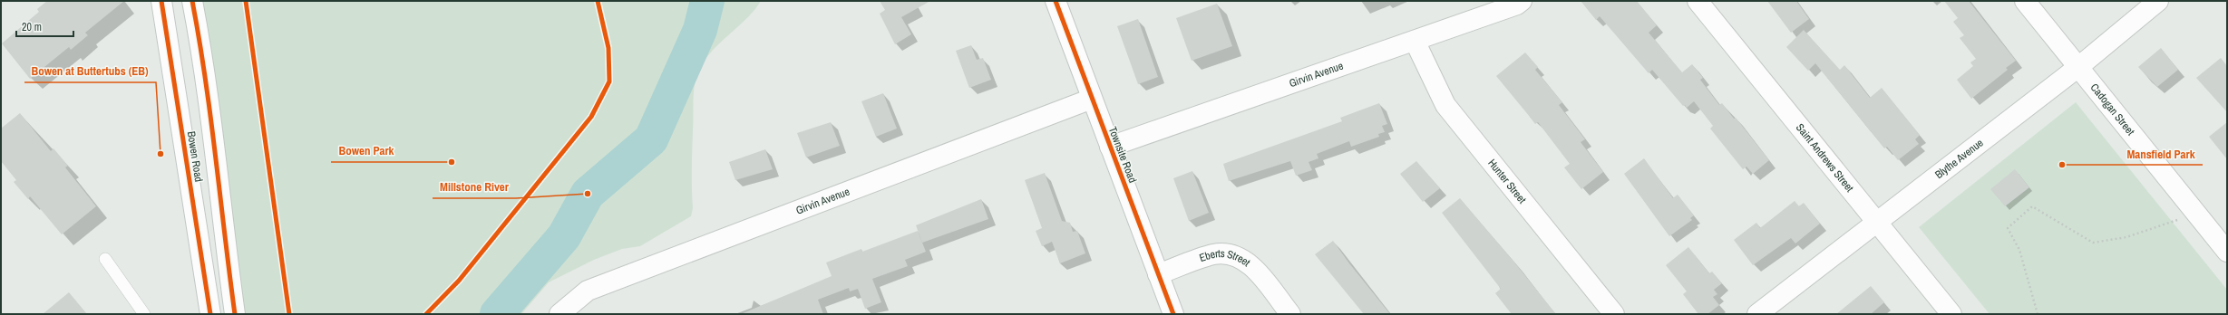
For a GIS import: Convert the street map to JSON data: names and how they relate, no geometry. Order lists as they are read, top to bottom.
{
  "streets": {
    "street": [
      "Girvin Avenue",
      "Cadogan Street",
      "Townsite Road",
      "Bowen Road",
      "Saint Andrews Street",
      "Blythe Avenue",
      "Hunter Street",
      "Eberts Street"
    ]
  },
  "crossings": [
    ["Girvin Avenue", "Townsite Road"],
    ["Girvin Avenue", "Hunter Street"],
    ["Cadogan Street", "Blythe Avenue"],
    ["Townsite Road", "Eberts Street"],
    ["Saint Andrews Street", "Blythe Avenue"]
  ],
  "places": [
    "Bowen at Buttertubs (EB)",
    "Bowen Park",
    "Mansfield Park",
    "Millstone River"
  ],
  "scale_bar": "20 m"
}
